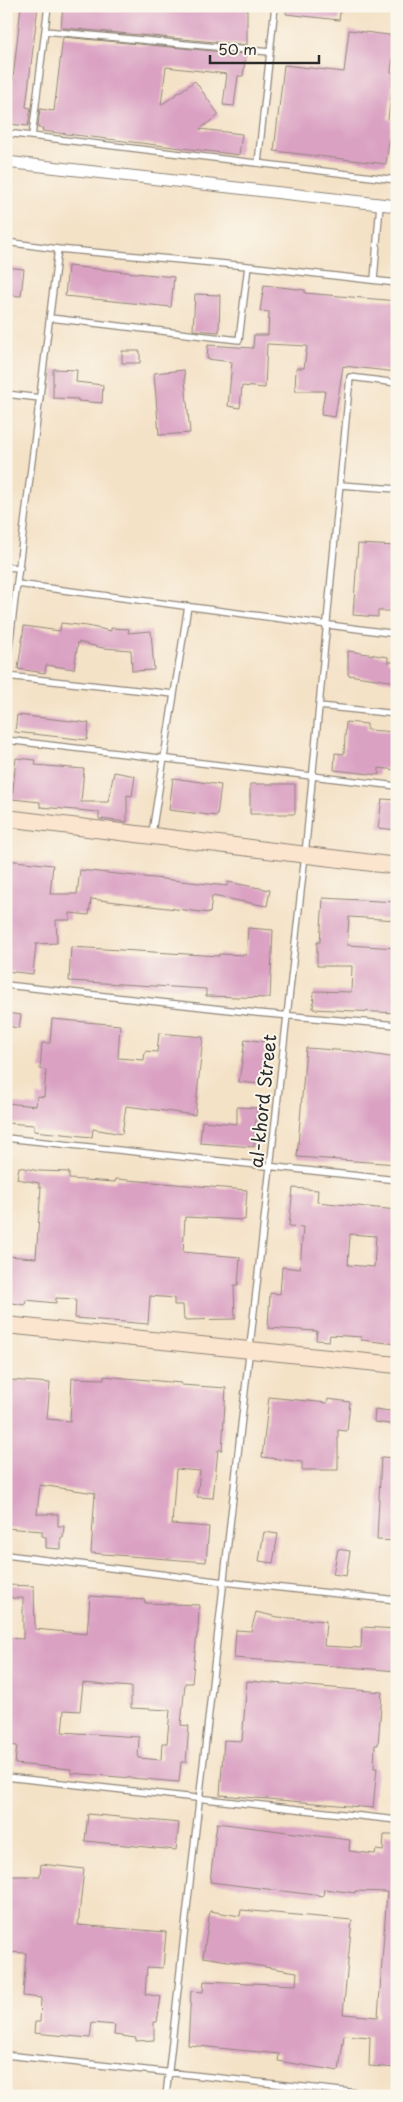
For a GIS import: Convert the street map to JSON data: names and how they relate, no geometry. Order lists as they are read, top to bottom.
{
  "streets": {
    "lane": ["al-khord Street"]
  },
  "scale_bar": "50 m"
}
